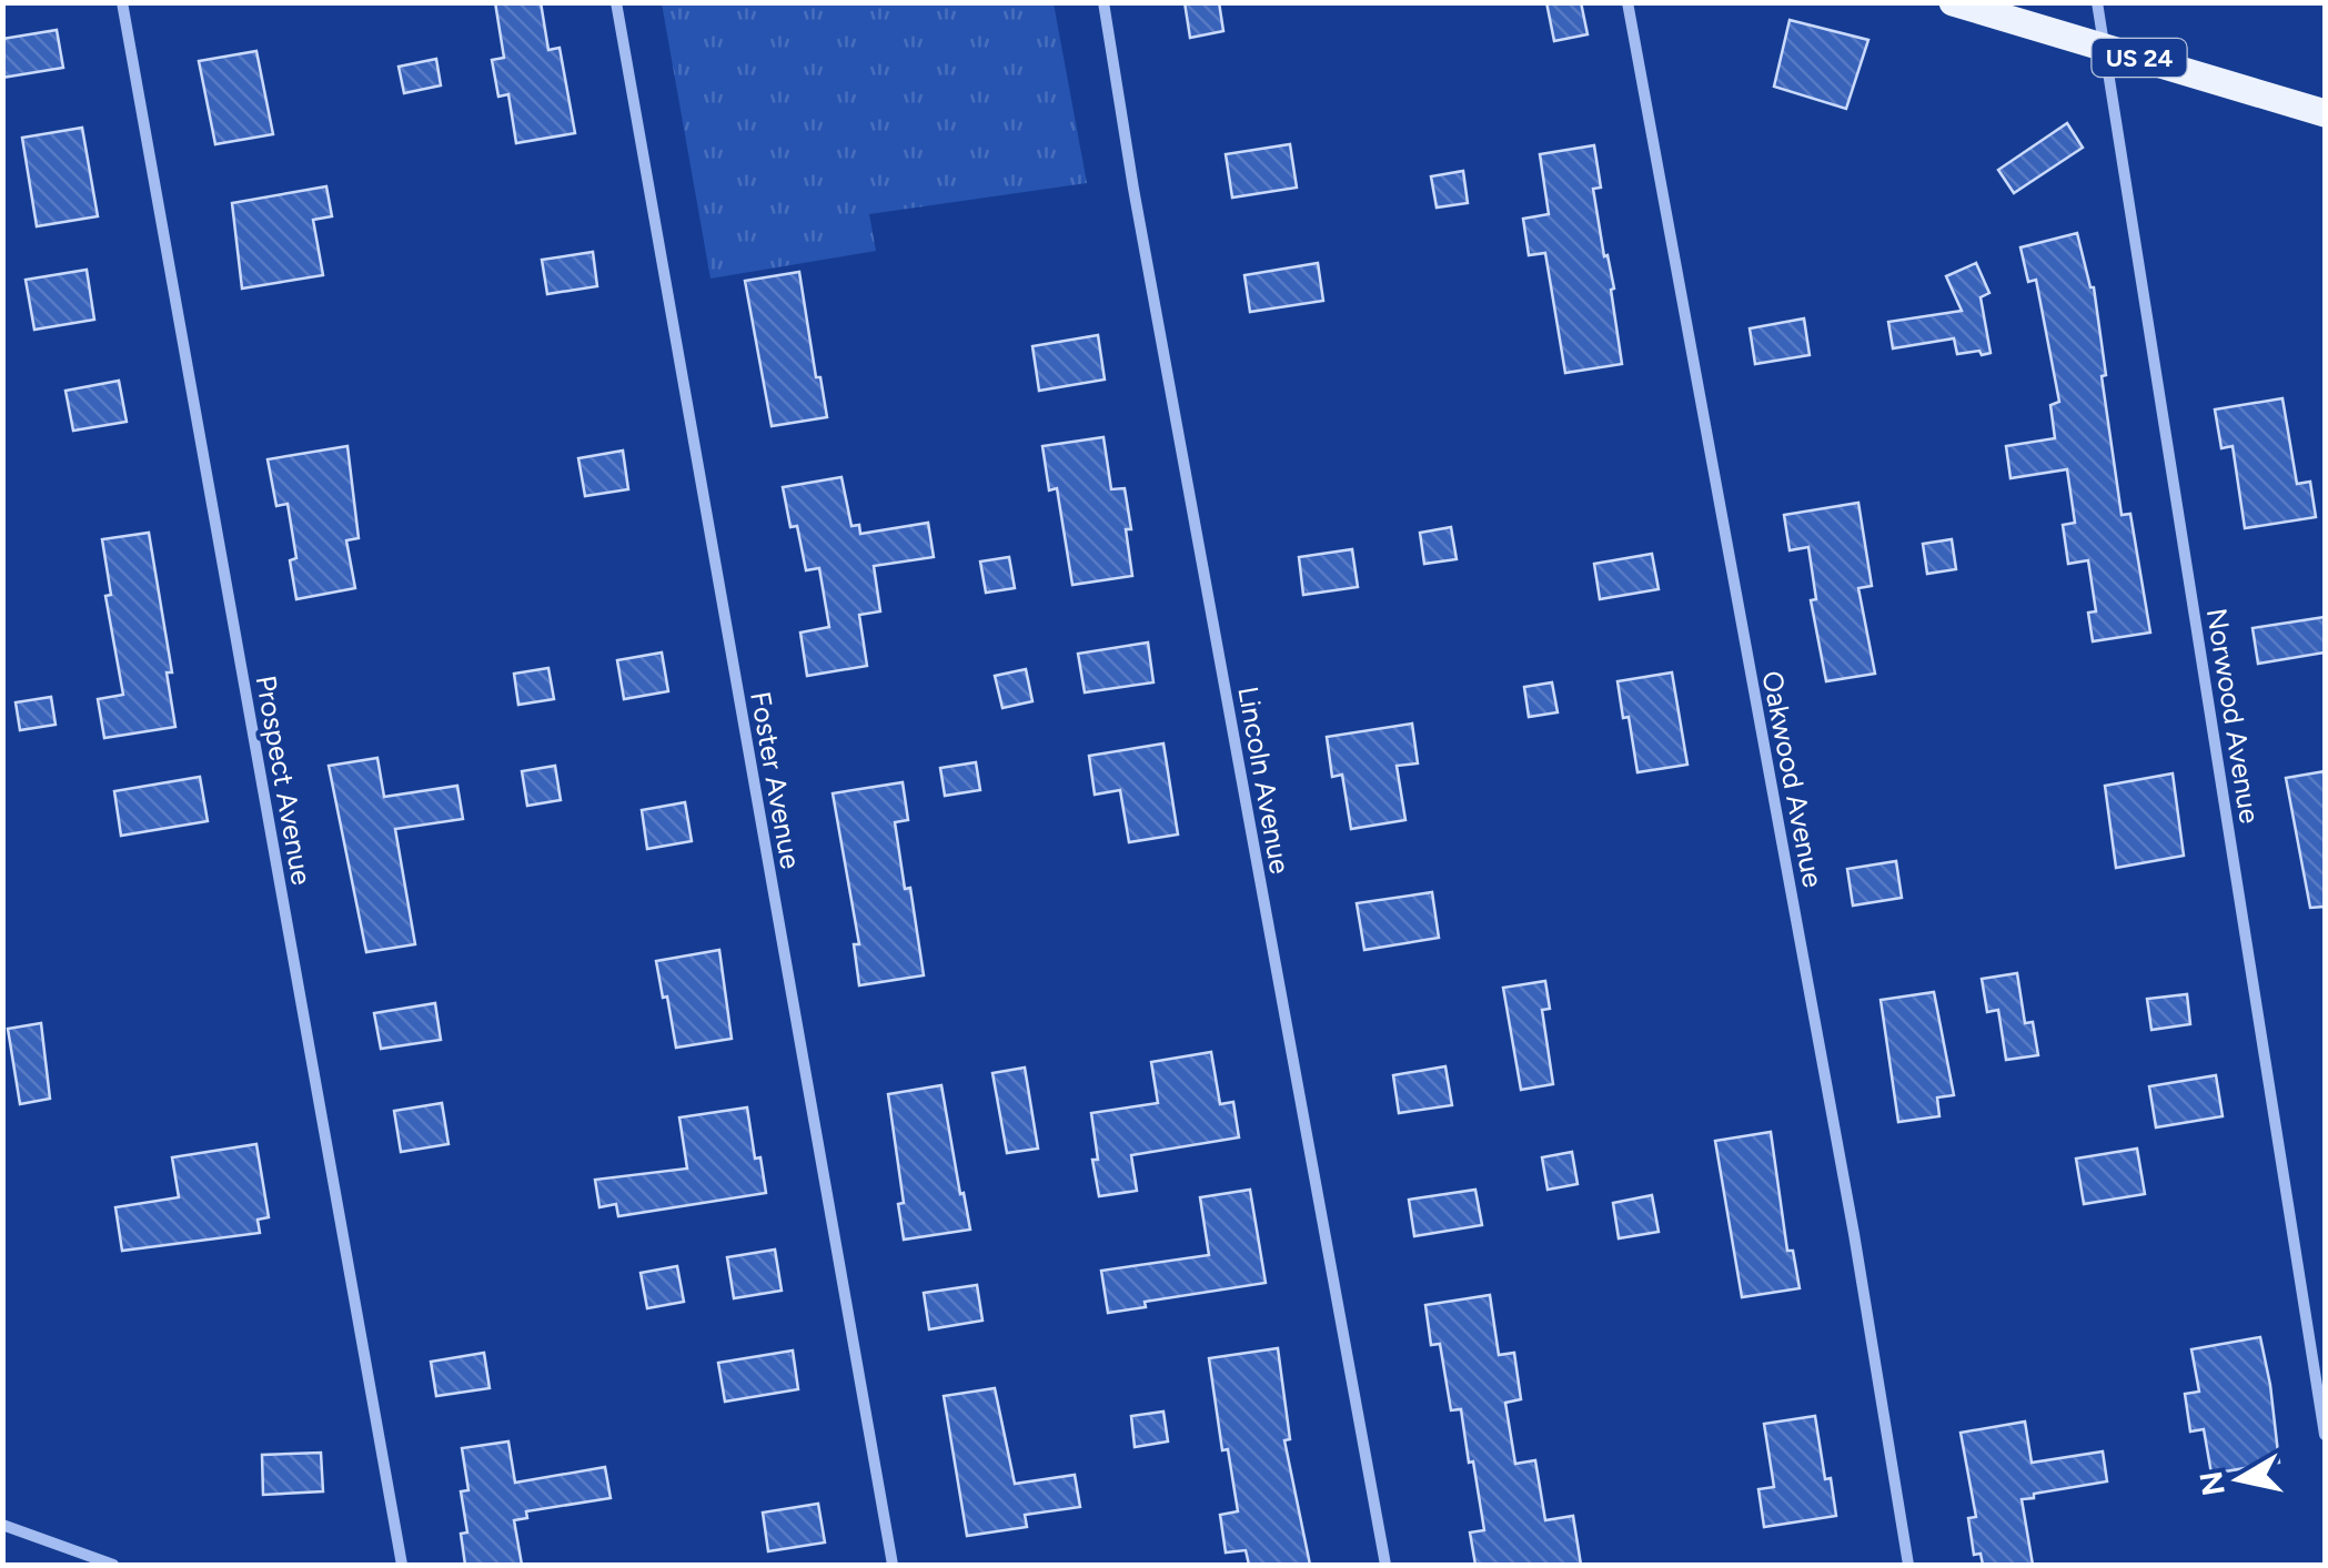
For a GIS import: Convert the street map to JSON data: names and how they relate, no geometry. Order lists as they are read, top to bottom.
{
  "streets": {
    "main road": ["US 24"],
    "street": [
      "Norwood Avenue",
      "Oakwood Avenue",
      "Prospect Avenue",
      "Foster Avenue",
      "Lincoln Avenue"
    ]
  },
  "crossings": [
    ["US 24", "Norwood Avenue"]
  ],
  "north": "left"
}
